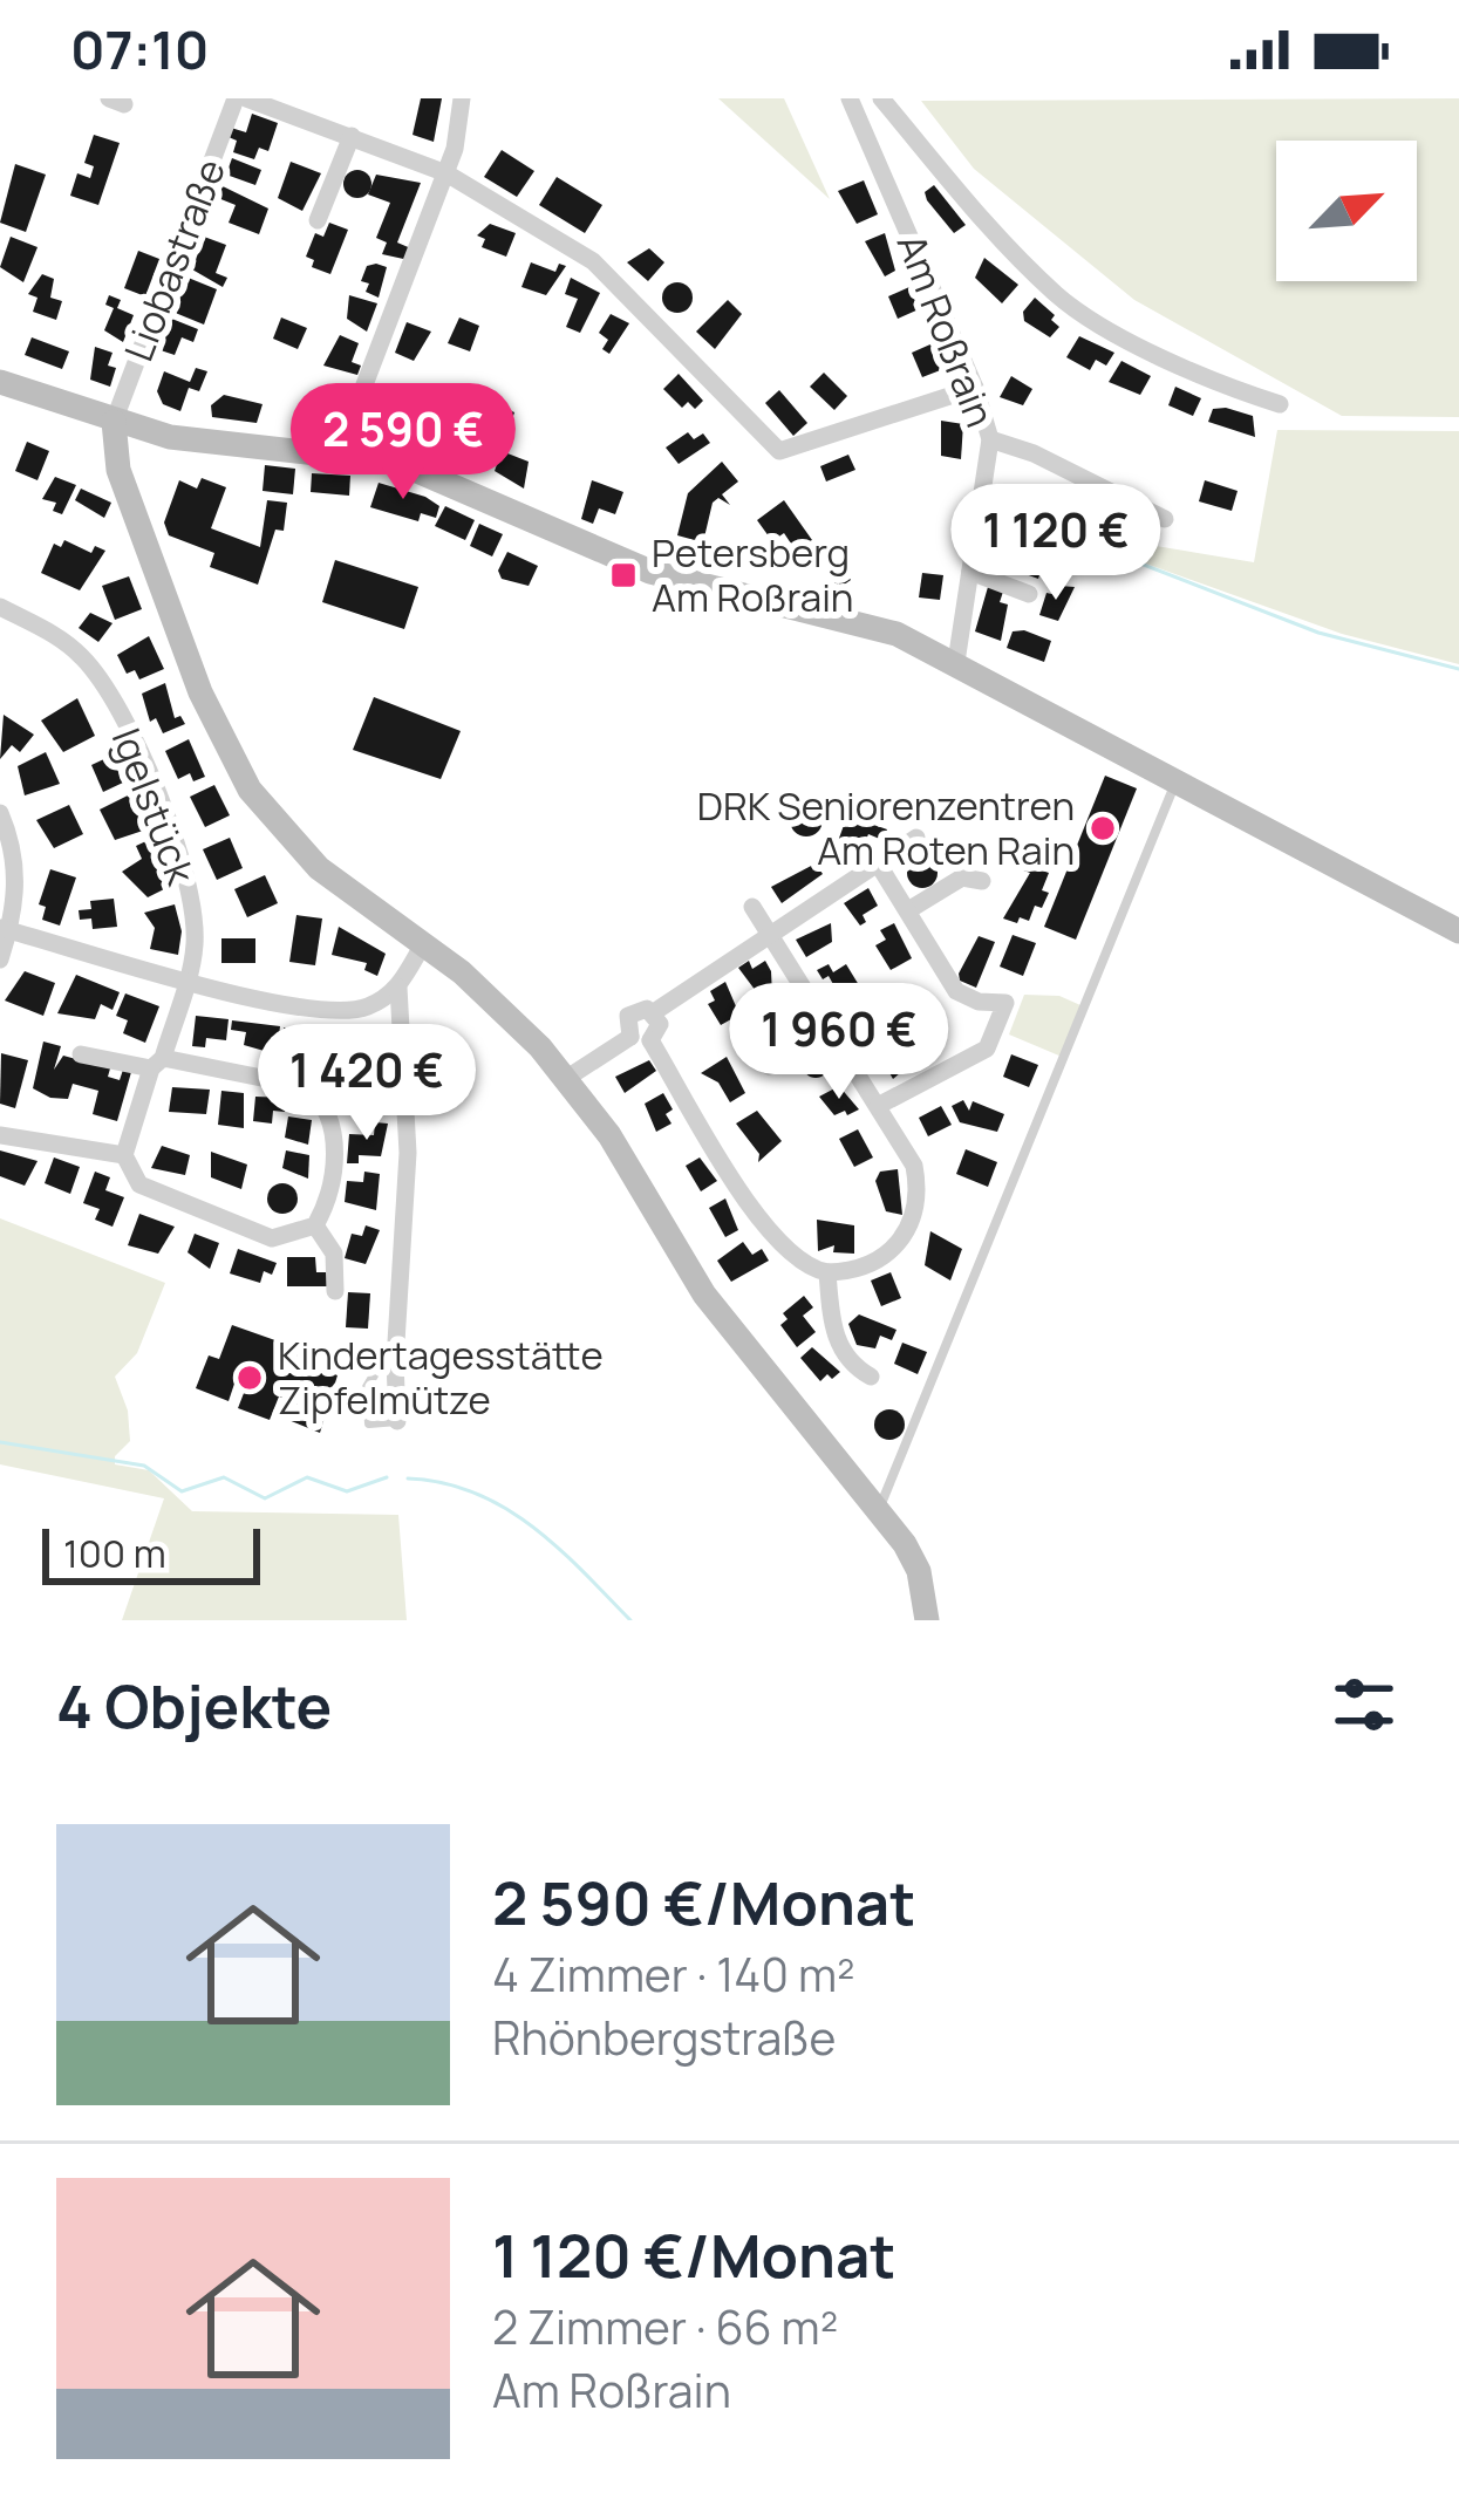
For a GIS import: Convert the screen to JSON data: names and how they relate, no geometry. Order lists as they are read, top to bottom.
{
  "streets": {
    "street": ["Liobastraße", "Am Roßrain", "Igelstück"]
  },
  "places": {
    "transit": ["Petersberg Am Roßrain"],
    "other": ["DRK Seniorenzentren Am Roten Rain", "Kindertagesstätte Zipfelmütze"]
  },
  "scale_bar": "100 m",
  "north": "top right",
  "page": {
    "status": "07:10",
    "price": [
      "2 590 €",
      "1 120 €",
      "1 960 €",
      "1 420 €"
    ],
    "scale": "100 m",
    "heading": "4 Objekte",
    "list": [
      {
        "name": "2 590 €/Monat",
        "note": "4 Zimmer · 140 m² · Rhönbergstraße"
      },
      {
        "name": "1 120 €/Monat",
        "note": "2 Zimmer · 66 m² · Am Roßrain"
      }
    ]
  }
}
